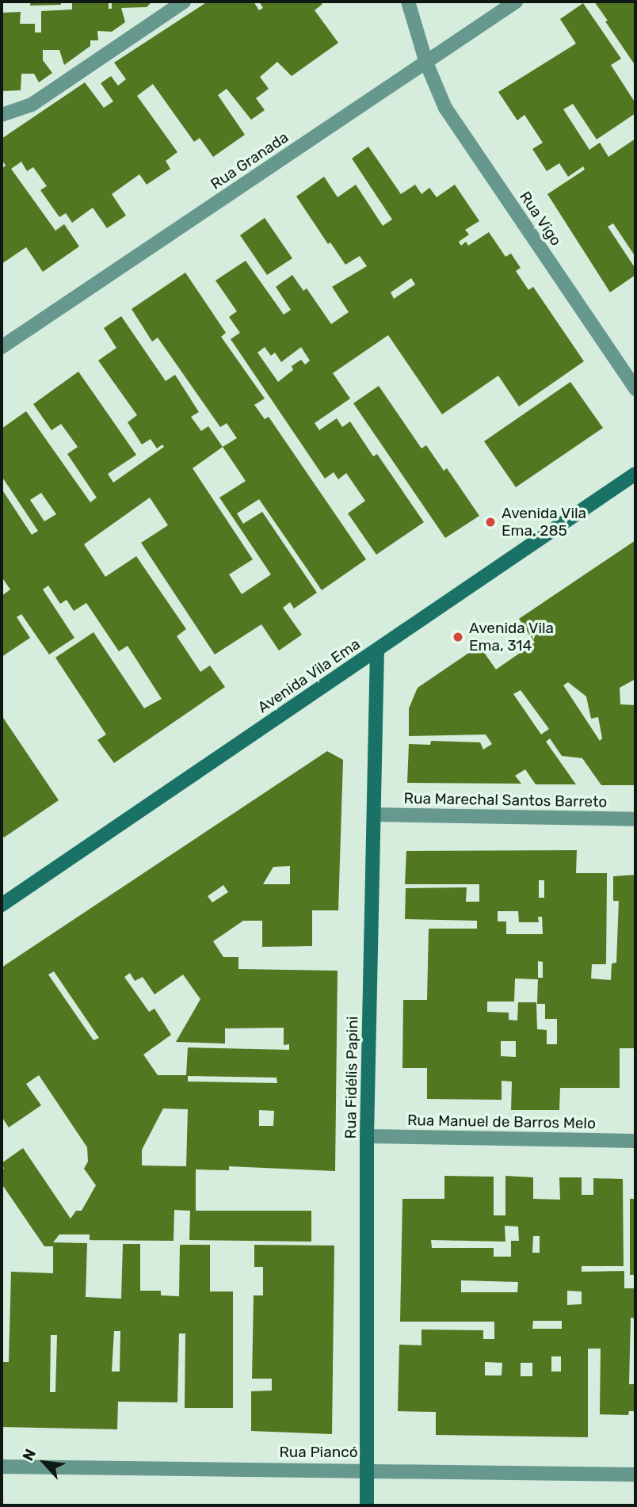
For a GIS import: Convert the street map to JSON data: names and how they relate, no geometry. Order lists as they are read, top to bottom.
{
  "streets": {
    "street": [
      "Rua Granada",
      "Rua Vigo",
      "Avenida Vila Ema",
      "Rua Marechal Santos Barreto",
      "Rua Fidélis Papini",
      "Rua Manuel de Barros Melo",
      "Rua Piancó"
    ]
  },
  "crossings": [
    ["Rua Granada", "Rua Vigo"],
    ["Avenida Vila Ema", "Rua Fidélis Papini"],
    ["Rua Marechal Santos Barreto", "Rua Fidélis Papini"],
    ["Rua Fidélis Papini", "Rua Manuel de Barros Melo"],
    ["Rua Fidélis Papini", "Rua Piancó"]
  ],
  "places": ["Avenida Vila Ema, 285", "Avenida Vila Ema, 314"],
  "north": "top left"
}
